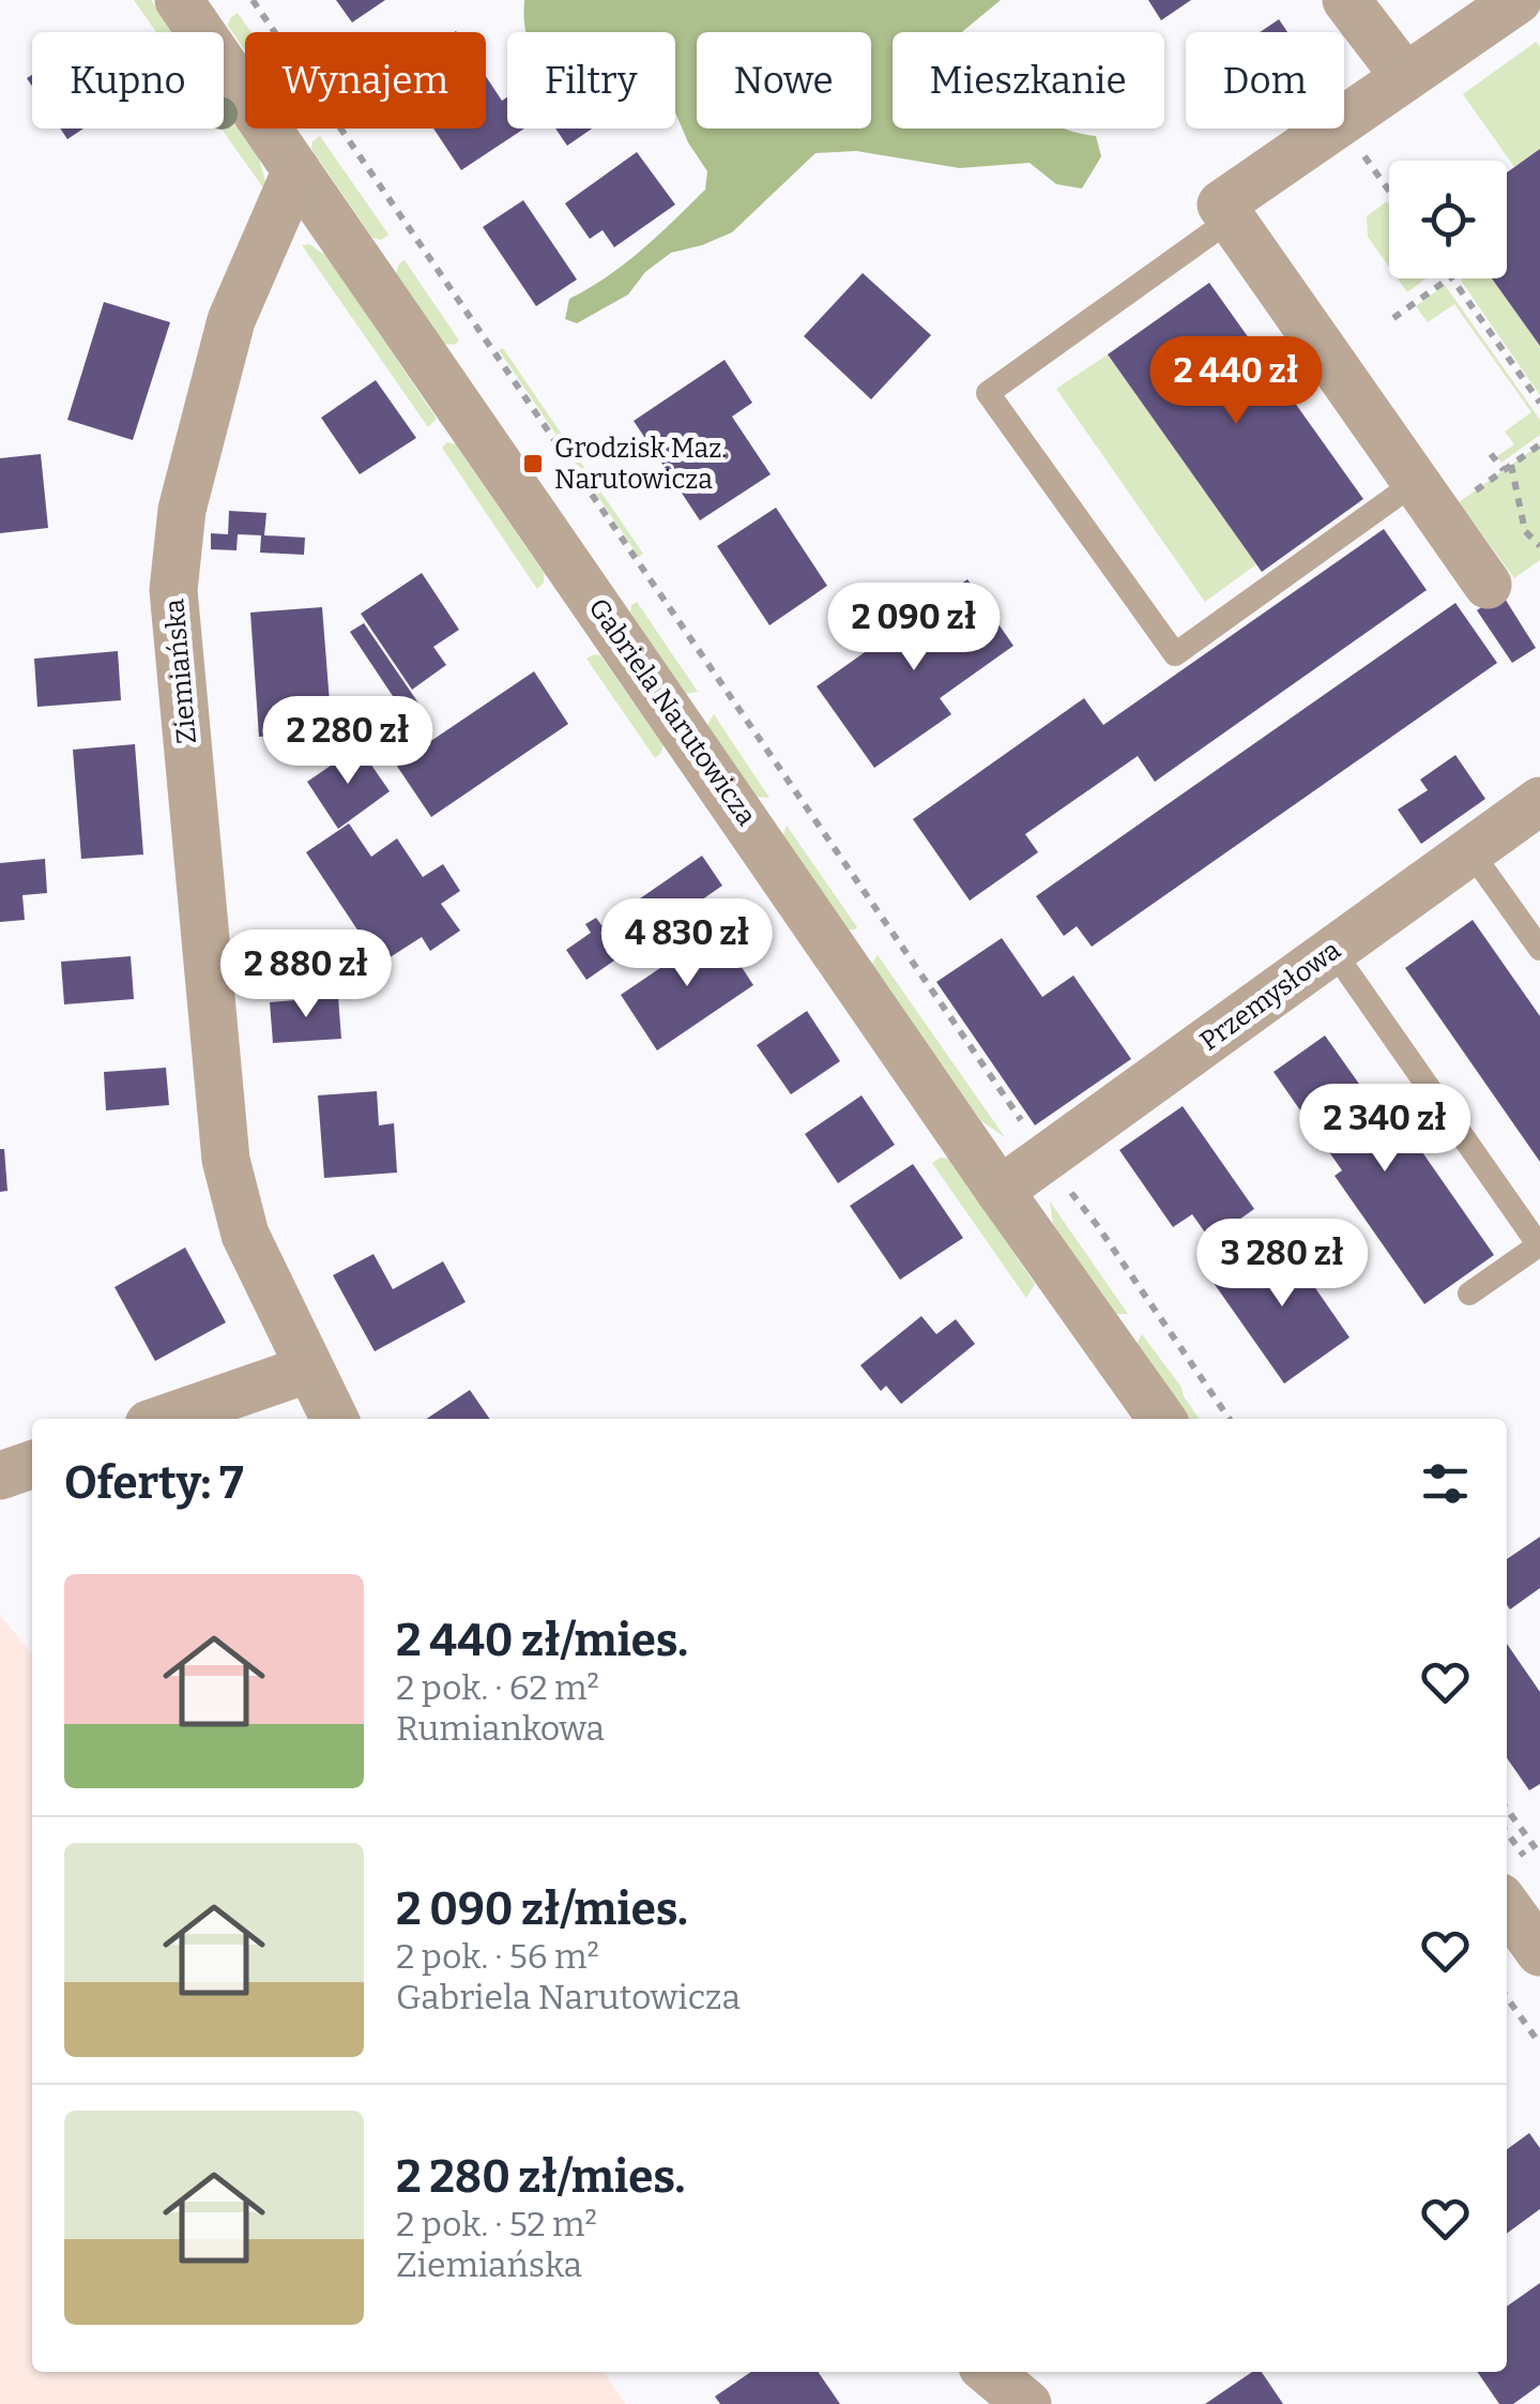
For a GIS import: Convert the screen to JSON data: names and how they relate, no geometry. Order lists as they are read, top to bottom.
{
  "streets": {
    "street": ["Ziemiańska", "Gabriela Narutowicza", "Przemysłowa"]
  },
  "crossings": [
    ["Ziemiańska", "Gabriela Narutowicza"],
    ["Gabriela Narutowicza", "Przemysłowa"]
  ],
  "places": {
    "transit": ["Grodzisk Maz. Narutowicza"]
  },
  "page": {
    "chip": [
      "Kupno",
      "Wynajem",
      "Filtry",
      "Nowe",
      "Mieszkanie",
      "Dom"
    ],
    "price": [
      "2 440 zł",
      "2 090 zł",
      "2 280 zł",
      "4 830 zł",
      "2 880 zł",
      "2 340 zł",
      "3 280 zł"
    ],
    "heading": "Oferty: 7",
    "list": [
      {
        "name": "2 440 zł/mies.",
        "note": "2 pok. · 62 m² · Rumiankowa"
      },
      {
        "name": "2 090 zł/mies.",
        "note": "2 pok. · 56 m² · Gabriela Narutowicza"
      },
      {
        "name": "2 280 zł/mies.",
        "note": "2 pok. · 52 m² · Ziemiańska"
      }
    ]
  }
}
